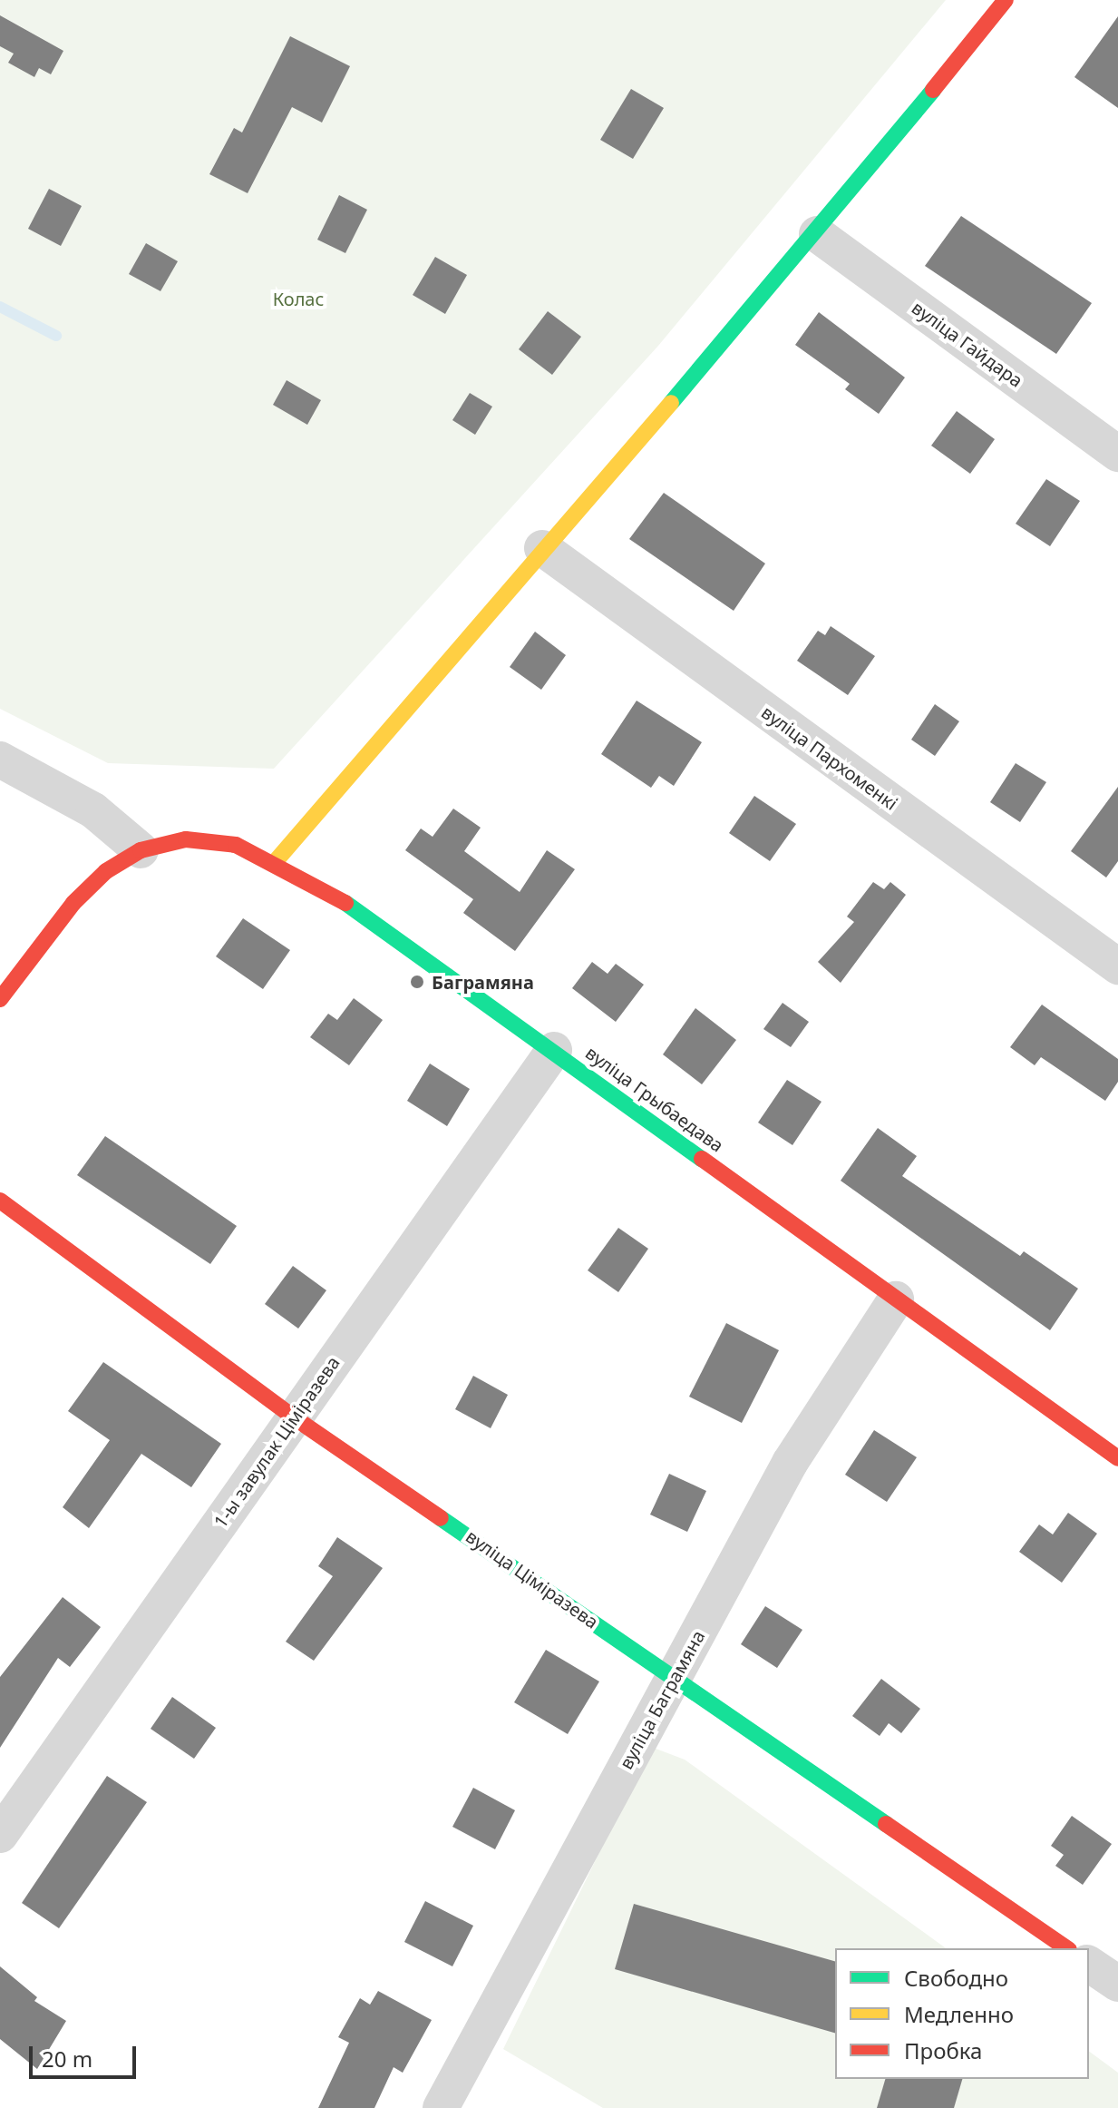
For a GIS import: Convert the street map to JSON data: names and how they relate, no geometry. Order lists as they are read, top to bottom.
{
  "streets": {
    "street": [
      "вуліца Гайдара",
      "вуліца Пархоменкі",
      "вуліца Грыбаедава",
      "1-ы завулак Ціміразева",
      "вуліца Ціміразева",
      "вуліца Баграмяна"
    ]
  },
  "crossings": [
    ["вуліца Грыбаедава", "1-ы завулак Ціміразева"],
    ["вуліца Грыбаедава", "вуліца Баграмяна"],
    ["1-ы завулак Ціміразева", "вуліца Ціміразева"],
    ["вуліца Ціміразева", "вуліца Баграмяна"]
  ],
  "parks": ["Колас"],
  "places": ["Баграмяна"],
  "legend": ["Свободно", "Медленно", "Пробка"],
  "scale_bar": "20 m"
}
